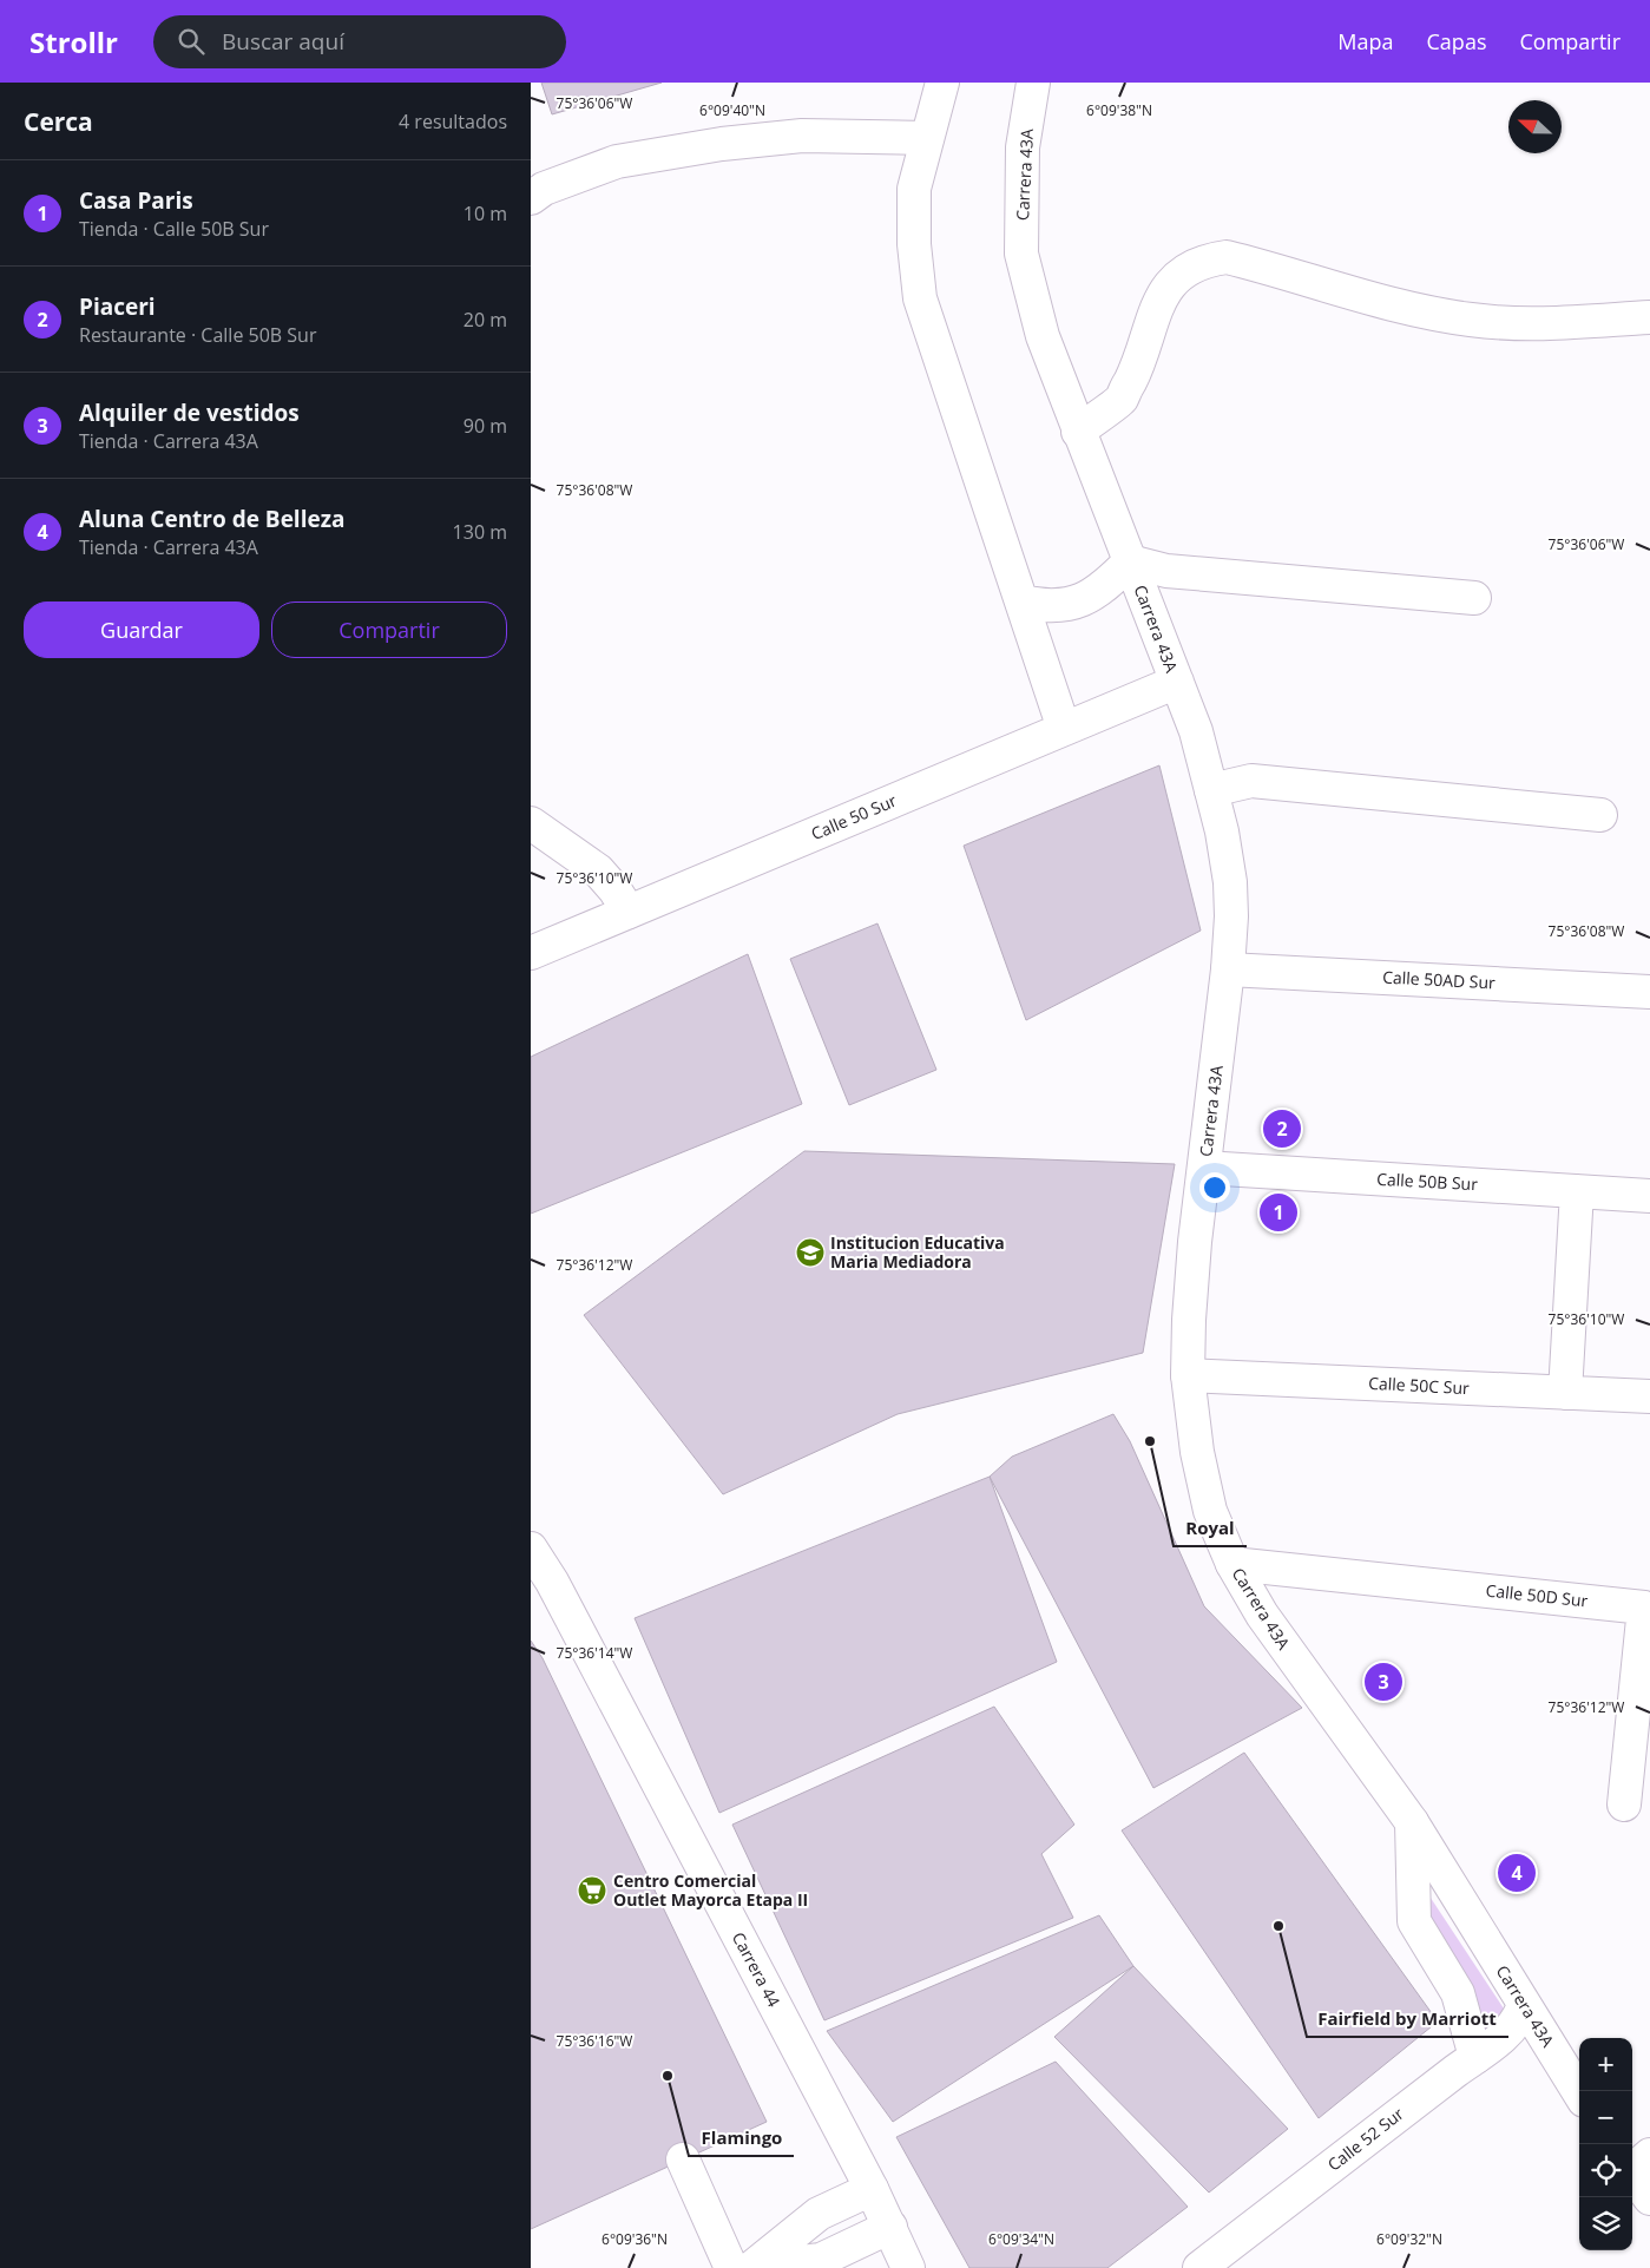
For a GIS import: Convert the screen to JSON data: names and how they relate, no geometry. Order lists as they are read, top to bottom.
{
  "streets": {
    "main road": [
      "Carrera 43A",
      "Calle 50 Sur",
      "Calle 50AD Sur",
      "Calle 50B Sur",
      "Calle 50C Sur",
      "Calle 50D Sur",
      "Carrera 44",
      "Calle 52 Sur"
    ]
  },
  "crossings": [
    ["Carrera 43A", "Calle 50 Sur"],
    ["Carrera 43A", "Calle 50AD Sur"],
    ["Carrera 43A", "Calle 50B Sur"],
    ["Carrera 43A", "Calle 50C Sur"],
    ["Carrera 43A", "Calle 50D Sur"],
    ["Carrera 43A", "Calle 52 Sur"]
  ],
  "places": {
    "school or university": ["Institucion Educativa Maria Mediadora"],
    "other": ["Royal", "Fairfield by Marriott", "Flamingo"],
    "supermarket": ["Centro Comercial Outlet Mayorca Etapa II"]
  },
  "north": "left",
  "page": {
    "header": "Strollr",
    "search": "Buscar aquí",
    "nav": ["Mapa", "Capas", "Compartir"],
    "heading": ["Cerca", "4 resultados"],
    "list": [
      {
        "mark": "1",
        "name": "Casa Paris",
        "note": "Tienda · Calle 50B Sur",
        "value": "10 m"
      },
      {
        "mark": "2",
        "name": "Piaceri",
        "note": "Restaurante · Calle 50B Sur",
        "value": "20 m"
      },
      {
        "mark": "3",
        "name": "Alquiler de vestidos",
        "note": "Tienda · Carrera 43A",
        "value": "90 m"
      },
      {
        "mark": "4",
        "name": "Aluna Centro de Belleza",
        "note": "Tienda · Carrera 43A",
        "value": "130 m"
      }
    ],
    "buttons": ["Guardar", "Compartir"],
    "pins": [
      "2",
      "1",
      "3",
      "4"
    ],
    "map_buttons": ["+", "−"]
  },
  "coordinates": [
    "75°36'06\"W",
    "6°09'40\"N",
    "6°09'38\"N",
    "75°36'08\"W",
    "75°36'10\"W",
    "75°36'12\"W",
    "75°36'14\"W",
    "75°36'16\"W",
    "6°09'36\"N",
    "6°09'34\"N",
    "6°09'32\"N"
  ]
}
